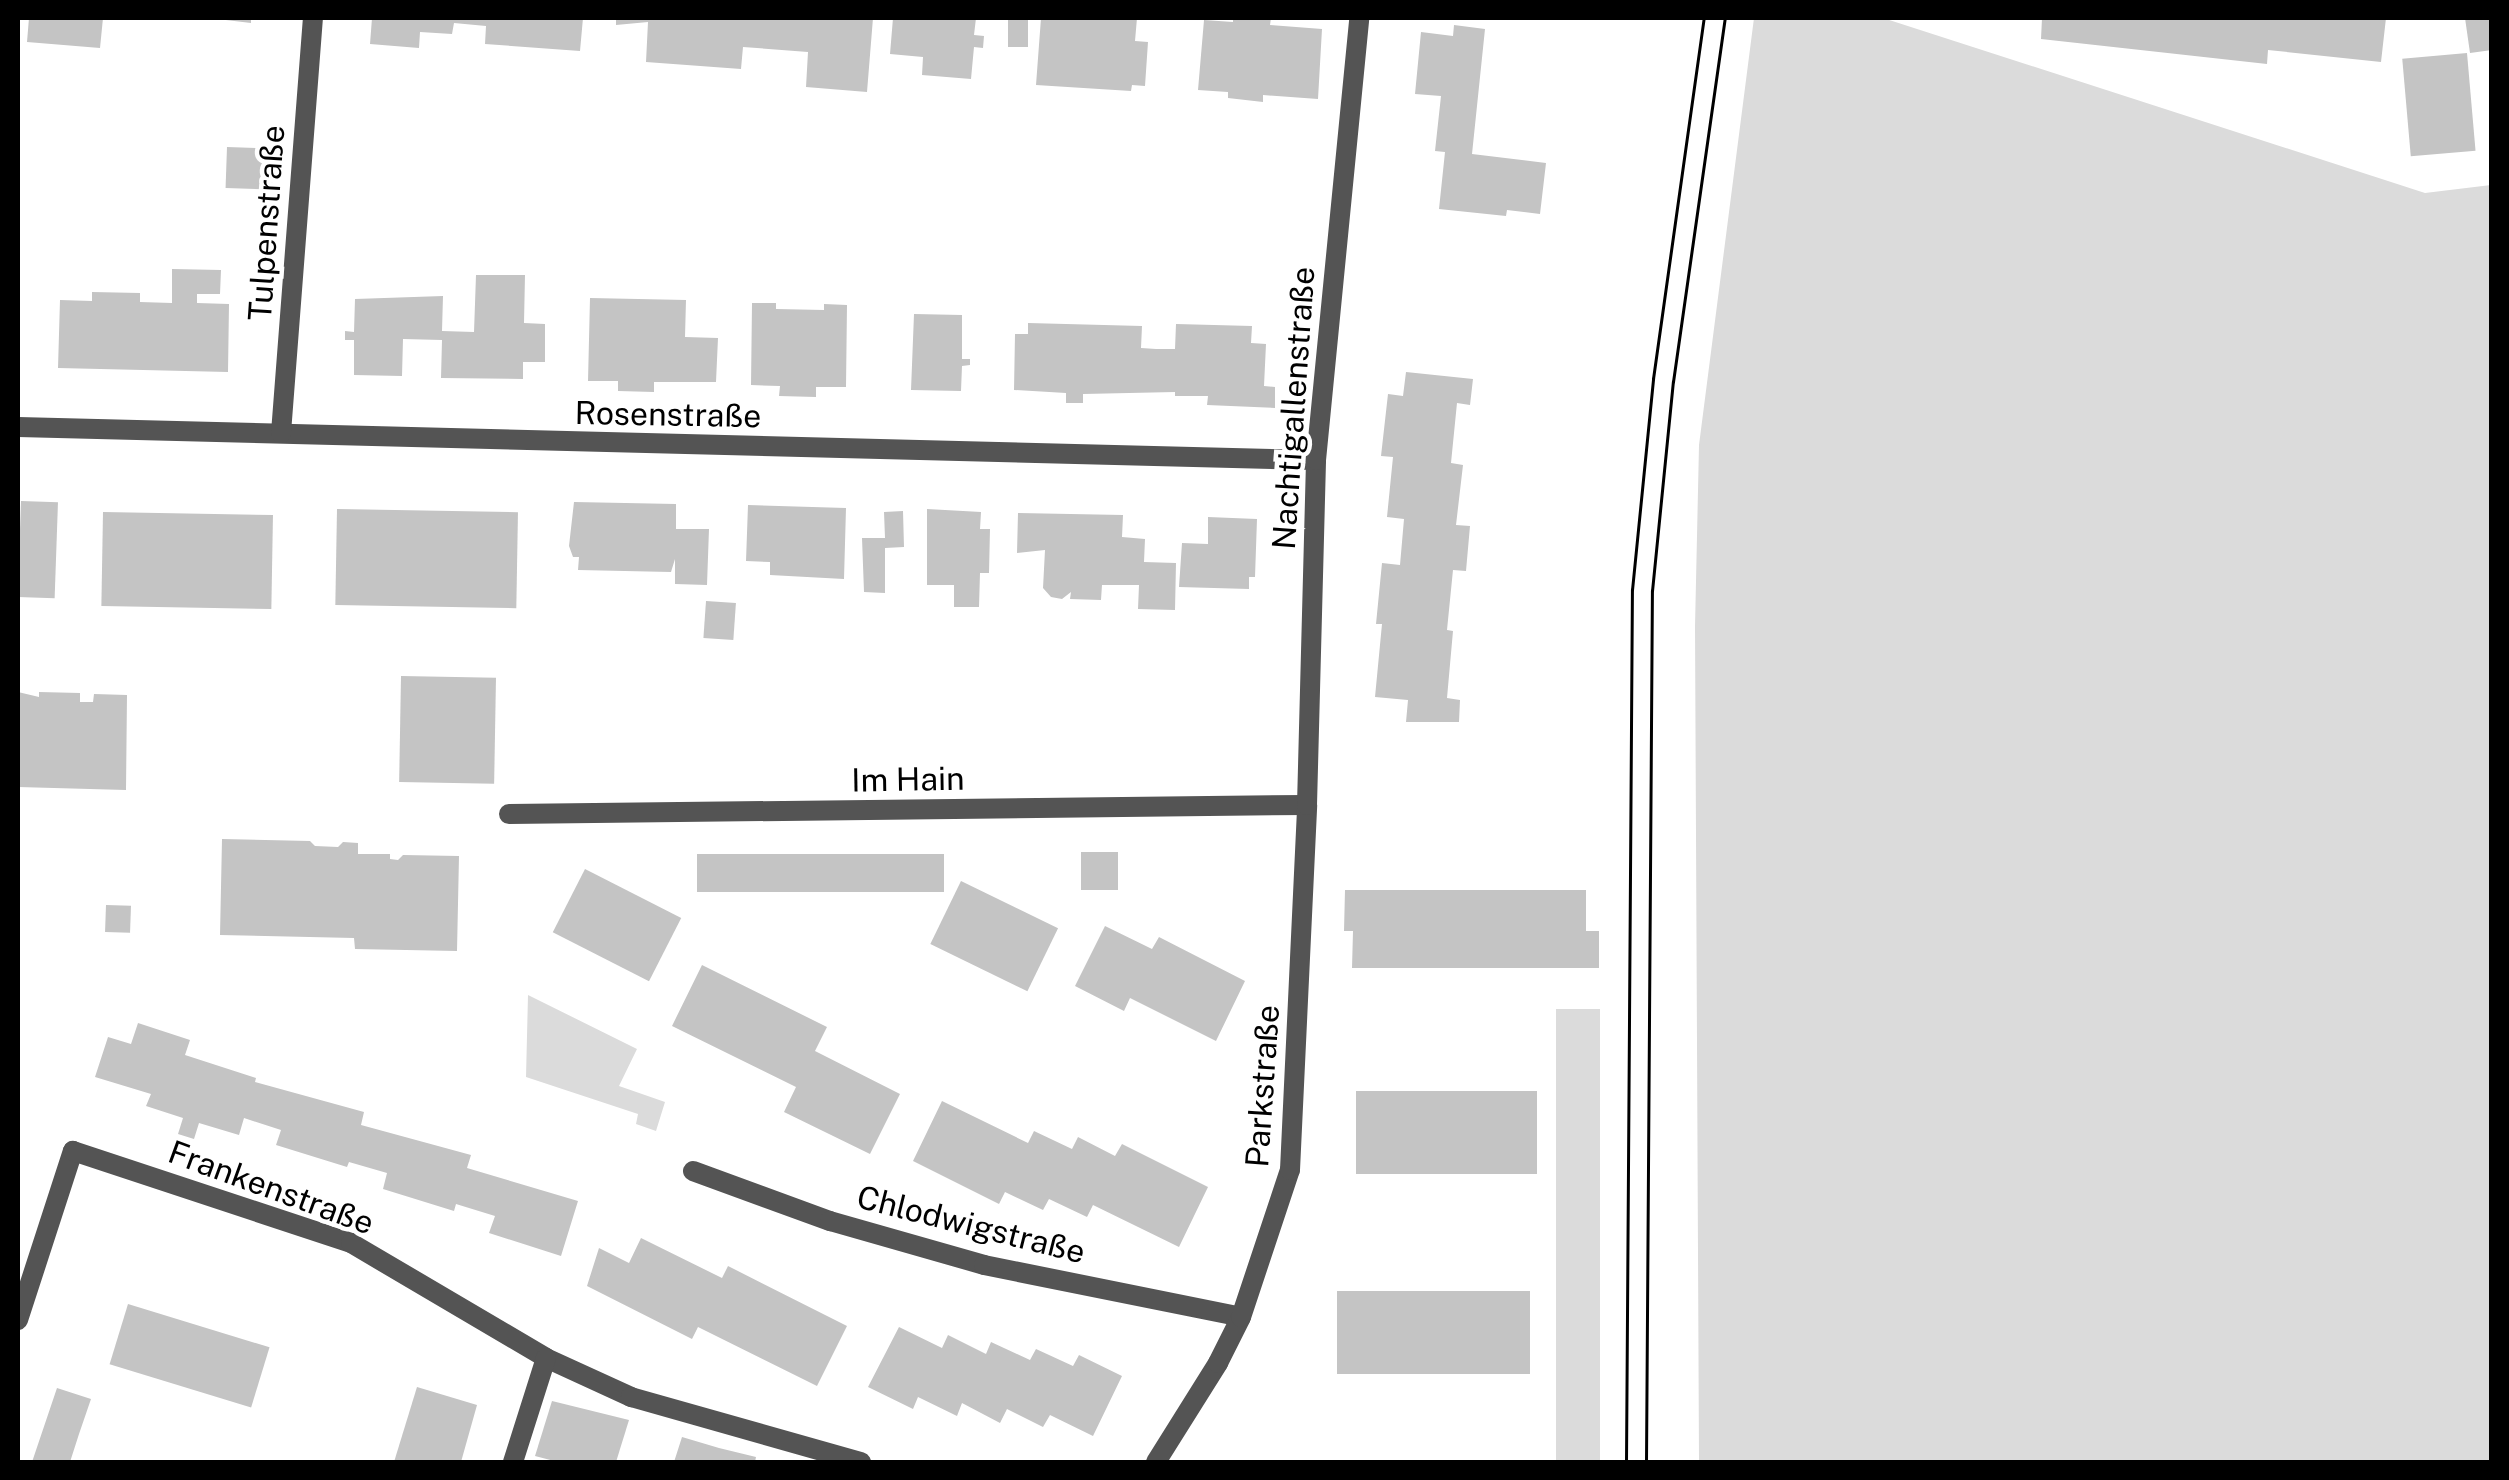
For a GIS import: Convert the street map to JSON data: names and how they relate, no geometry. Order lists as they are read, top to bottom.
{
  "streets": {
    "street": [
      "Tulpenstraße",
      "Nachtigallenstraße",
      "Rosenstraße",
      "Im Hain",
      "Parkstraße",
      "Frankenstraße",
      "Chlodwigstraße"
    ]
  },
  "crossings": [
    ["Tulpenstraße", "Rosenstraße"],
    ["Nachtigallenstraße", "Rosenstraße"],
    ["Nachtigallenstraße", "Im Hain"],
    ["Nachtigallenstraße", "Parkstraße"],
    ["Im Hain", "Parkstraße"],
    ["Parkstraße", "Chlodwigstraße"]
  ]
}
